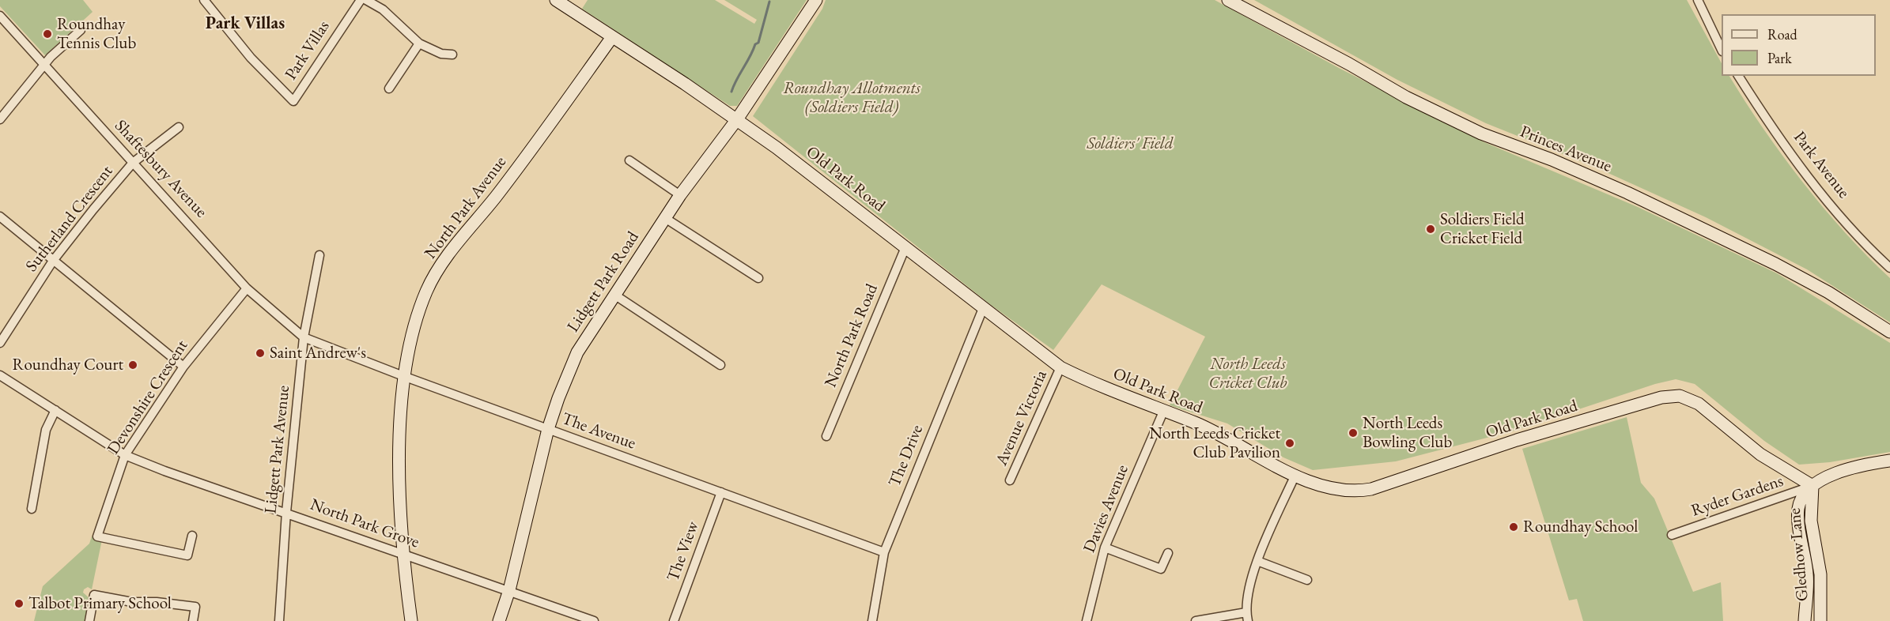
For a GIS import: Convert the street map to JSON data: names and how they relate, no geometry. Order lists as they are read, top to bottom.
{
  "streets": {
    "street": [
      "Park Villas",
      "Princes Avenue",
      "Park Avenue",
      "Shaftesbury Avenue",
      "Old Park Road",
      "North Park Avenue",
      "Sutherland Crescent",
      "Lidgett Park Road",
      "North Park Road",
      "Devonshire Crescent",
      "Avenue Victoria",
      "The Avenue",
      "Lidgett Park Avenue",
      "The Drive",
      "Ryder Gardens",
      "Davies Avenue",
      "North Park Grove",
      "The View",
      "Gledhow Lane"
    ]
  },
  "crossings": [
    ["Shaftesbury Avenue", "Sutherland Crescent"],
    ["Shaftesbury Avenue", "Devonshire Crescent"],
    ["Shaftesbury Avenue", "The Avenue"],
    ["Shaftesbury Avenue", "Lidgett Park Avenue"],
    ["Old Park Road", "North Park Avenue"],
    ["Old Park Road", "Lidgett Park Road"],
    ["Old Park Road", "North Park Road"],
    ["Old Park Road", "Avenue Victoria"],
    ["Old Park Road", "The Drive"],
    ["Old Park Road", "Ryder Gardens"],
    ["Old Park Road", "Davies Avenue"],
    ["Old Park Road", "Gledhow Lane"],
    ["North Park Avenue", "The Avenue"],
    ["North Park Avenue", "North Park Grove"],
    ["Lidgett Park Road", "The Avenue"],
    ["Lidgett Park Road", "North Park Grove"],
    ["Devonshire Crescent", "North Park Grove"],
    ["The Avenue", "Lidgett Park Avenue"],
    ["The Avenue", "The Drive"],
    ["The Avenue", "The View"],
    ["Lidgett Park Avenue", "North Park Grove"],
    ["Ryder Gardens", "Gledhow Lane"]
  ],
  "districts": ["Park Villas"],
  "parks": ["Roundhay Allotments (Soldiers Field)", "Soldiers' Field", "North Leeds Cricket Club"],
  "places": [
    "Roundhay Tennis Club",
    "Soldiers Field Cricket Field",
    "Saint Andrew's",
    "Roundhay Court",
    "North Leeds Bowling Club",
    "North Leeds Cricket Club Pavilion",
    "Roundhay School",
    "Talbot Primary School"
  ],
  "legend": ["Road", "Park"]
}
